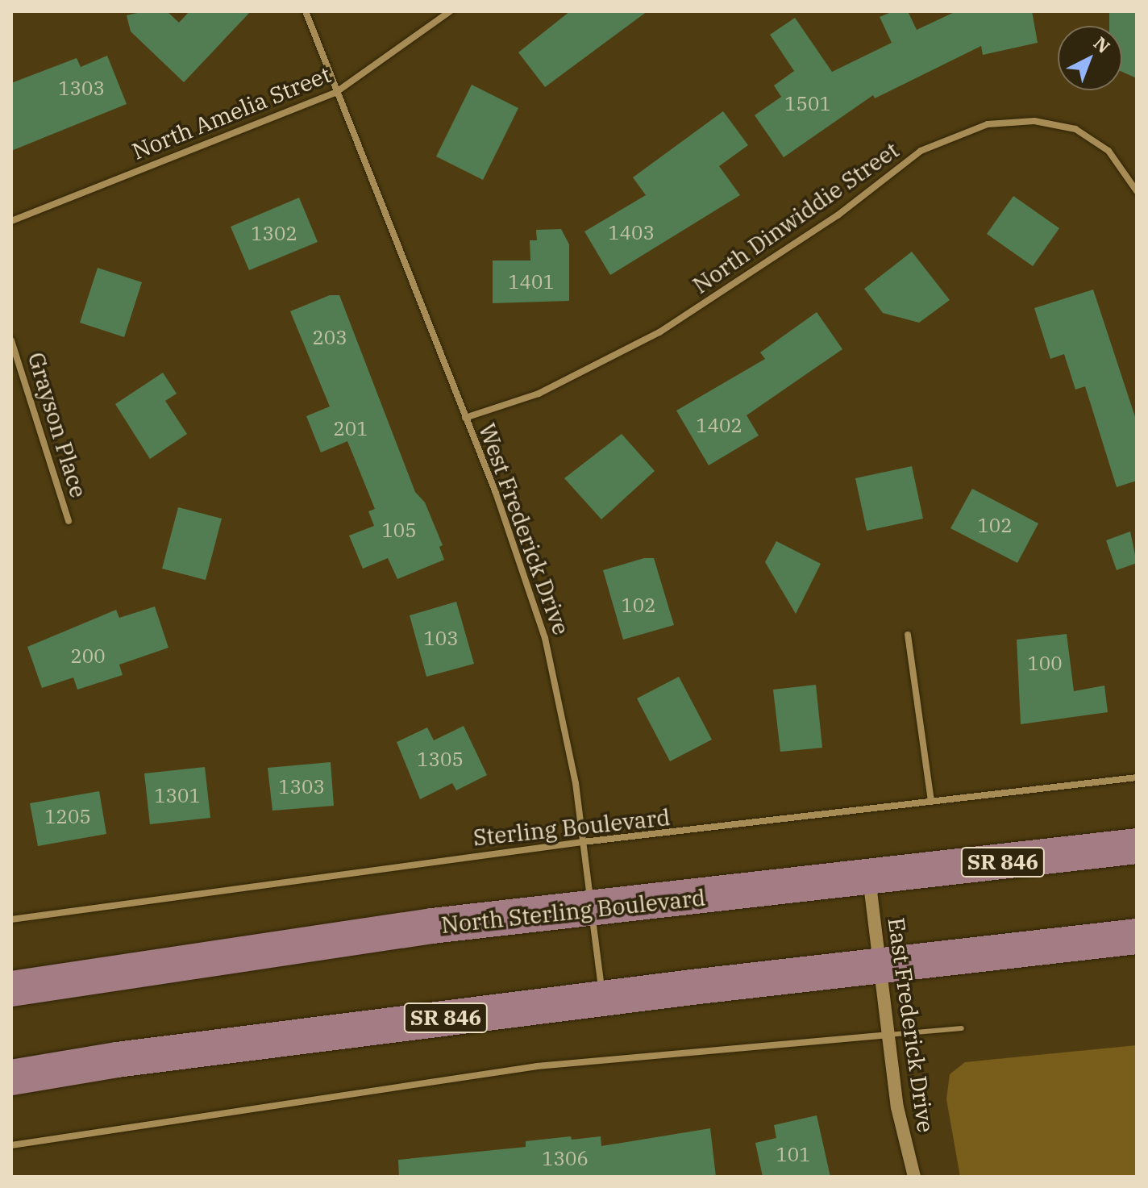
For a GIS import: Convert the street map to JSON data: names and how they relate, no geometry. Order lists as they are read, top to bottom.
{
  "streets": {
    "main road": ["SR 846", "North Sterling Boulevard"],
    "street": [
      "North Amelia Street",
      "North Dinwiddie Street",
      "Grayson Place",
      "West Frederick Drive",
      "Sterling Boulevard",
      "East Frederick Drive"
    ]
  },
  "crossings": [
    ["North Amelia Street", "West Frederick Drive"],
    ["North Dinwiddie Street", "West Frederick Drive"],
    ["West Frederick Drive", "Sterling Boulevard"],
    ["West Frederick Drive", "SR 846"],
    ["West Frederick Drive", "North Sterling Boulevard"],
    ["SR 846", "East Frederick Drive"],
    ["North Sterling Boulevard", "East Frederick Drive"]
  ],
  "house_numbers": [
    "1303",
    "1501",
    "1403",
    "1302",
    "1401",
    "203",
    "1402",
    "201",
    "102",
    "105",
    "102",
    "103",
    "200",
    "100",
    "1305",
    "1303",
    "1301",
    "1205",
    "101",
    "1306"
  ],
  "north": "top right"
}
